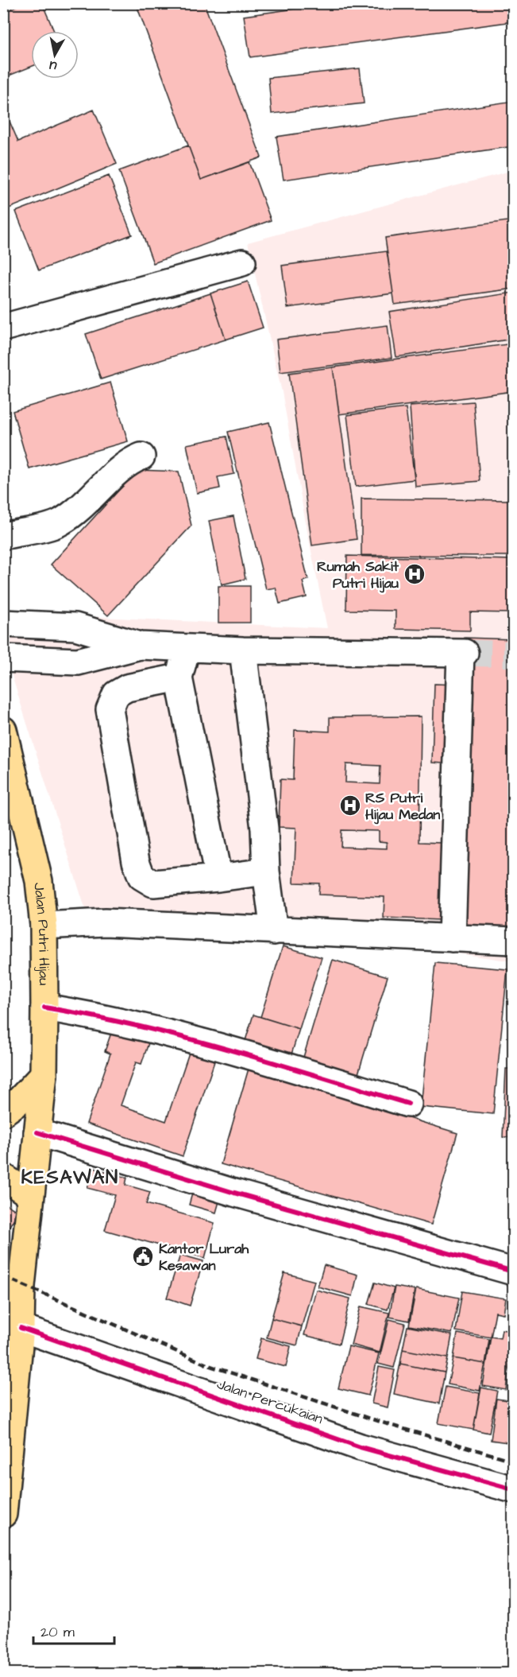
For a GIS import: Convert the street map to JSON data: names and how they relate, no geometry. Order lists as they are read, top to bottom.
{
  "streets": {
    "main road": ["Jalan Putri Hijau"],
    "street": ["Jalan Percukaian"]
  },
  "crossings": [
    ["Jalan Putri Hijau", "Jalan Percukaian"]
  ],
  "districts": ["KESAWAN"],
  "places": {
    "hospital": ["Rumah Sakit Putri Hijau", "RS Putri Hijau Medan"],
    "public building": ["Kantor Lurah Kesawan"]
  },
  "scale_bar": "20 m",
  "north": "bottom"
}
